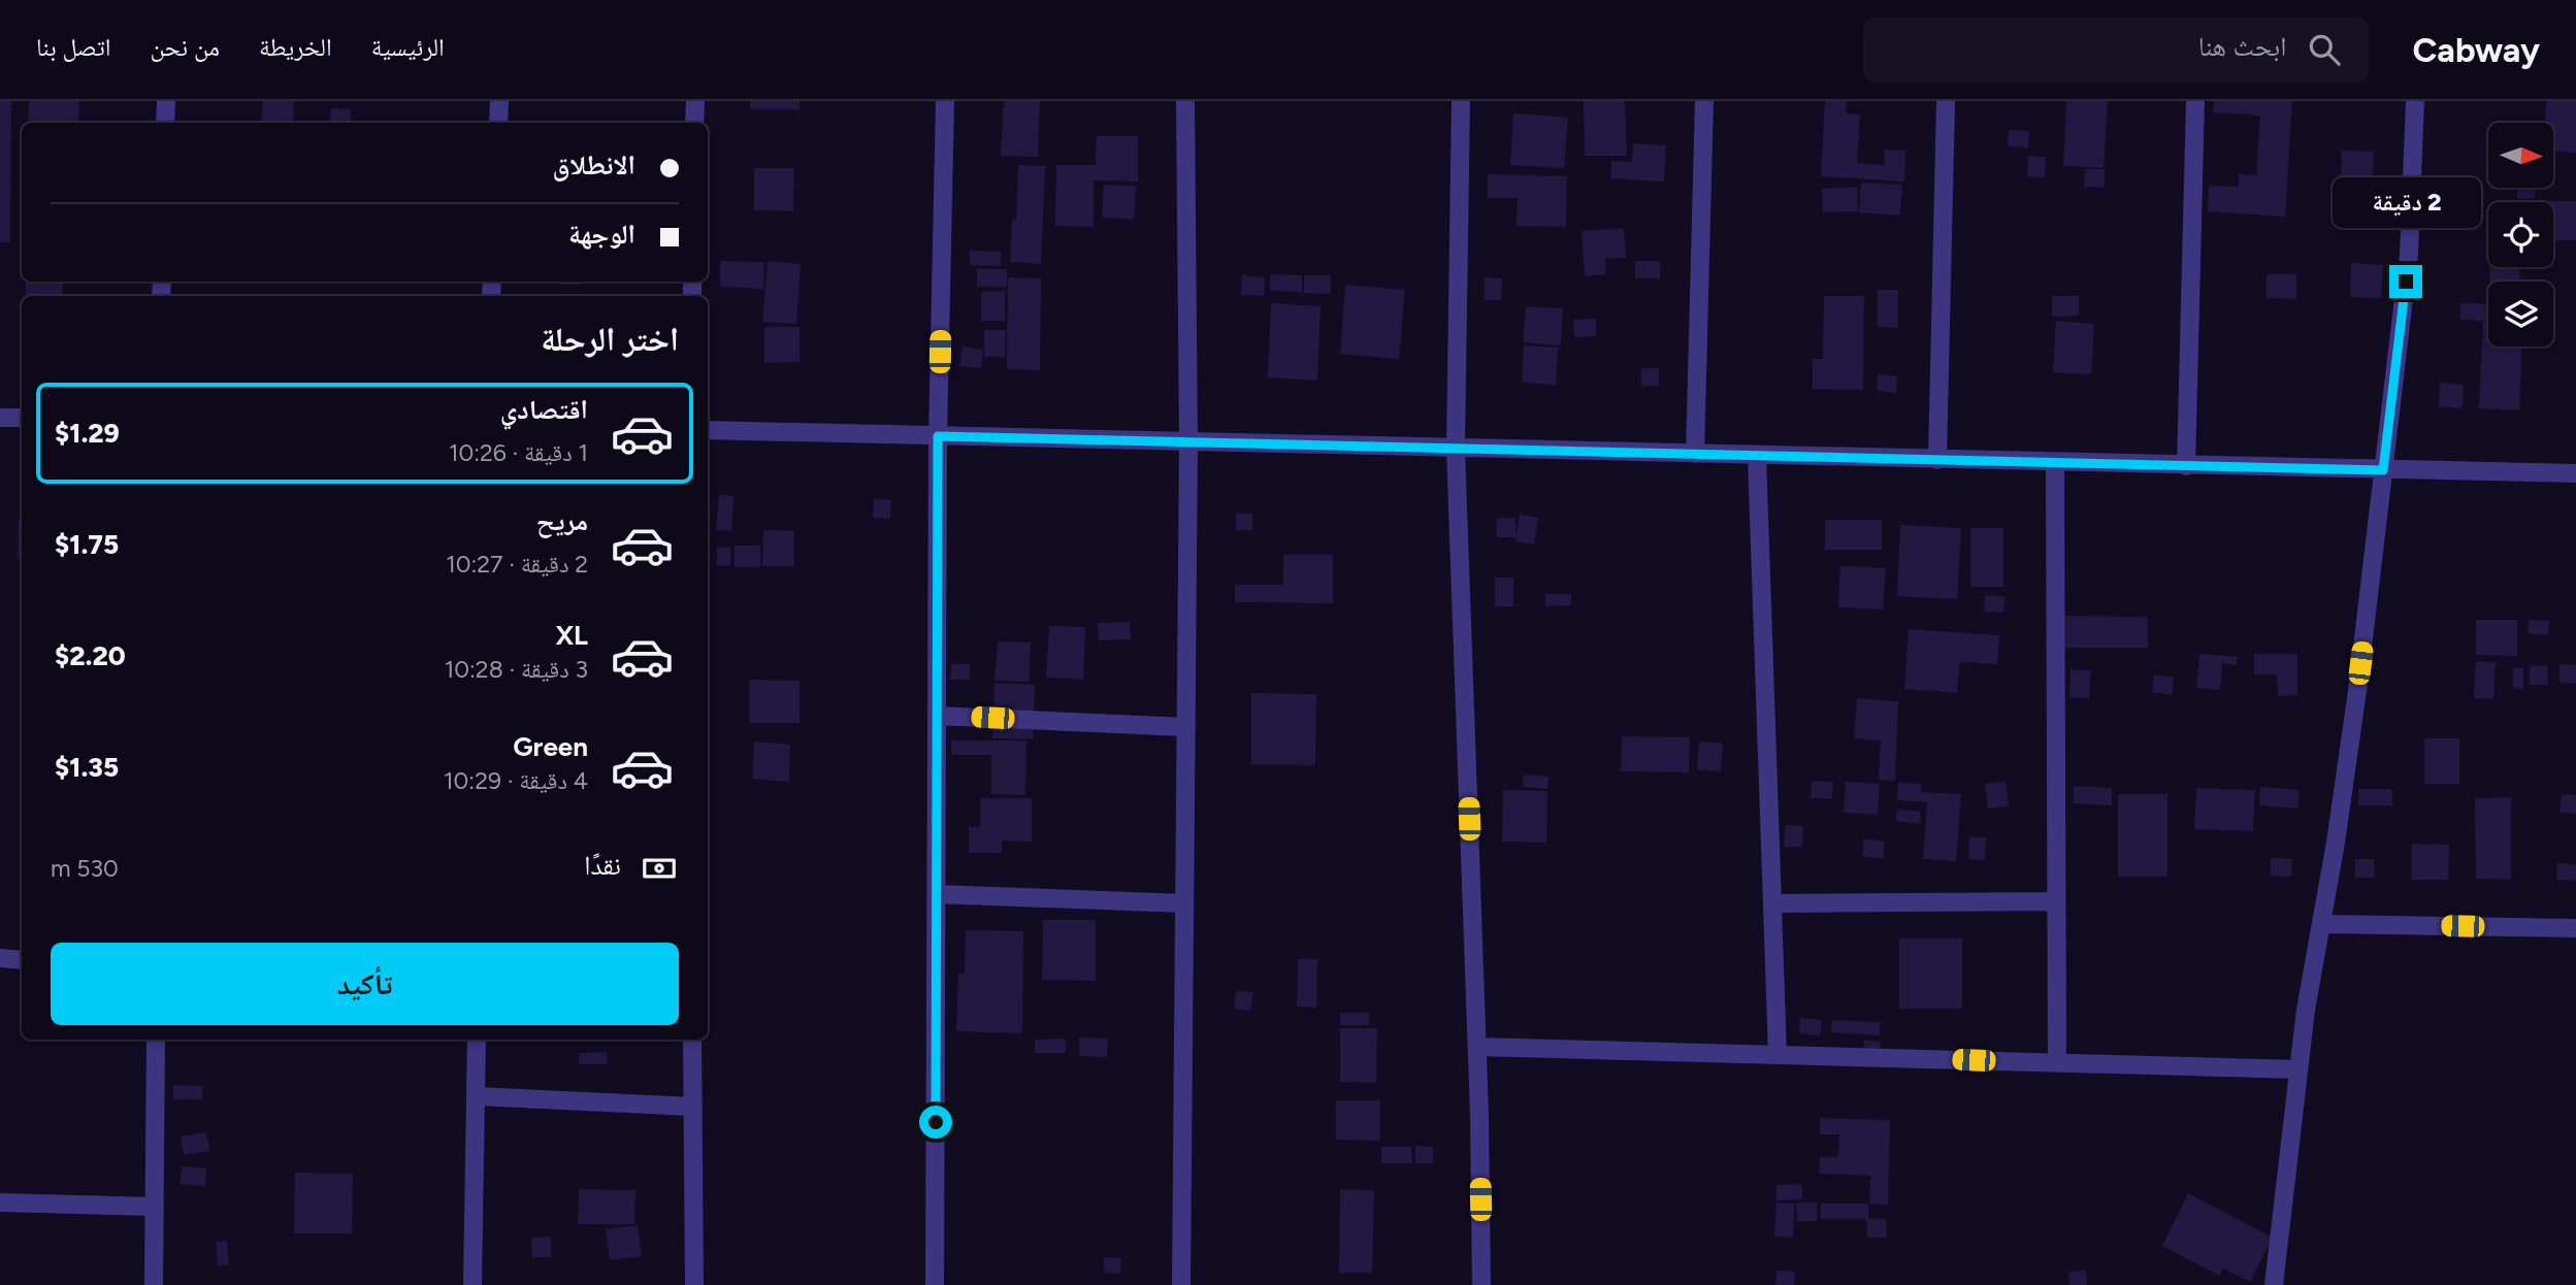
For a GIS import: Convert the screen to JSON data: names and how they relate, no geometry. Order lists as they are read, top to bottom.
{
  "north": "right",
  "page": {
    "header": "Cabway",
    "search": "ابحث هنا",
    "nav": [
      "الرئيسية",
      "الخريطة",
      "من نحن",
      "اتصل بنا"
    ],
    "banner": ["الانطلاق", "الوجهة"],
    "bubble": "2 دقيقة",
    "heading": "اختر الرحلة",
    "list": [
      {
        "name": "اقتصادي",
        "note": "1 دقيقة · 10:26",
        "value": "$1.29"
      },
      {
        "name": "مريح",
        "note": "2 دقيقة · 10:27",
        "value": "$1.75"
      },
      {
        "name": "XL",
        "note": "3 دقيقة · 10:28",
        "value": "$2.20"
      },
      {
        "name": "Green",
        "note": "4 دقيقة · 10:29",
        "value": "$1.35"
      }
    ],
    "pay": ["نقدًا", "530 m"],
    "buttons": "تأكيد"
  }
}
